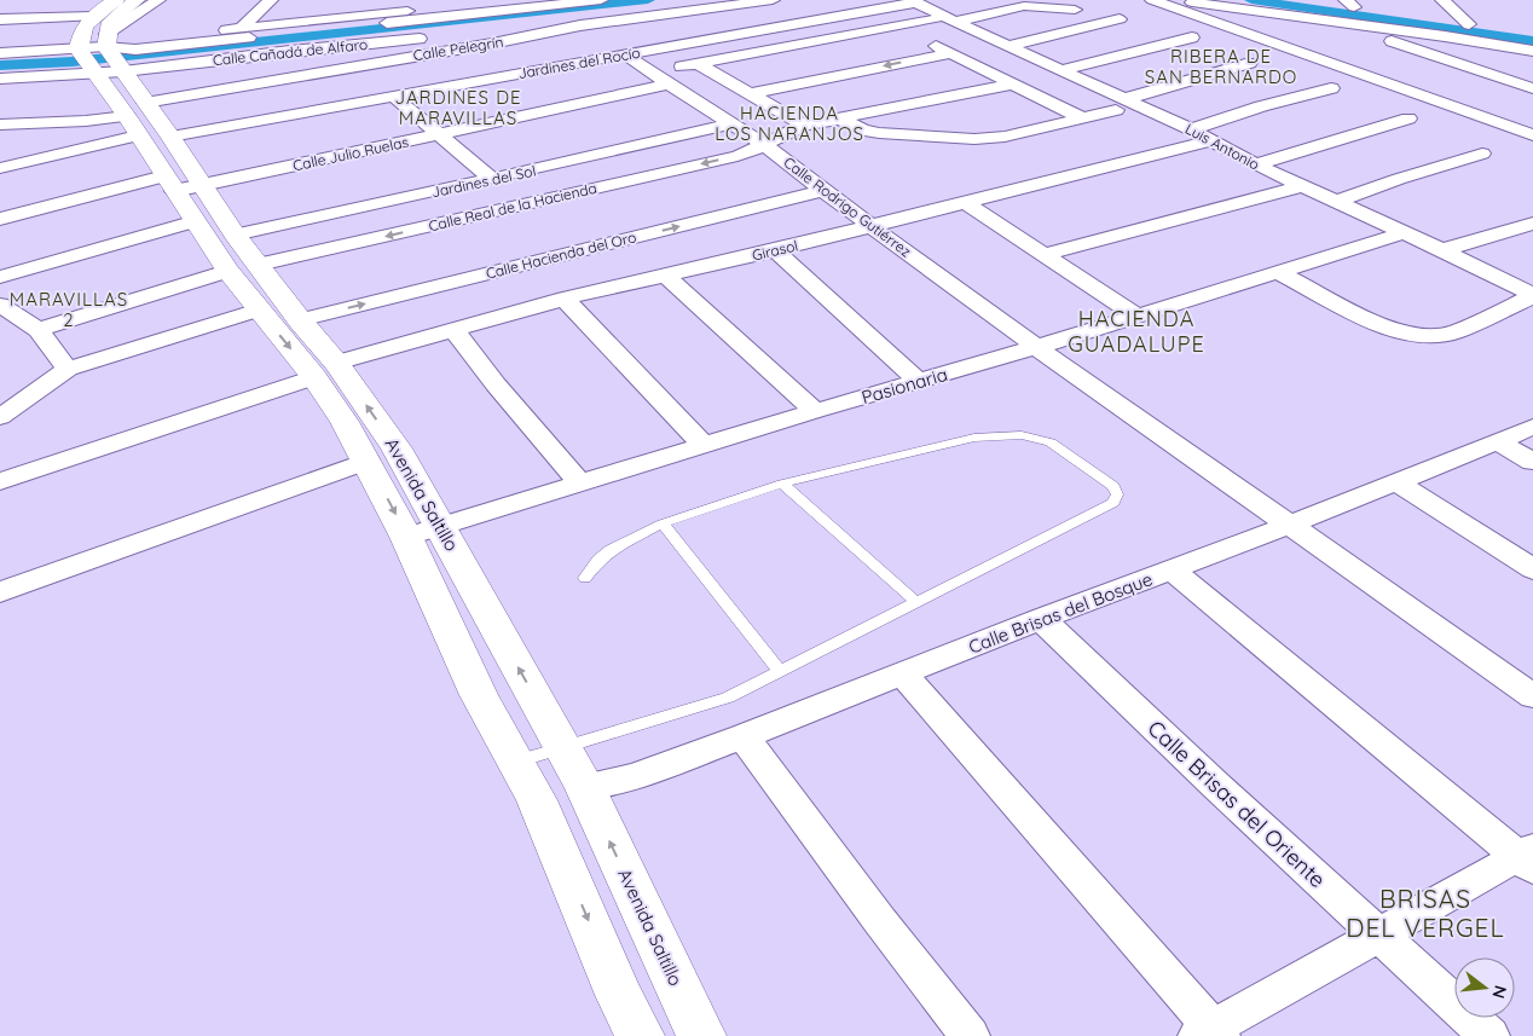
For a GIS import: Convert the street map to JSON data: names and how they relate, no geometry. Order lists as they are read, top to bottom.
{
  "streets": {
    "street": [
      "Calle Pelegrín",
      "Calle Cañadá de Alfaro",
      "Jardines del Rocío",
      "Luis Antonio",
      "Calle Julio Ruelas",
      "Jardines del Sol",
      "Calle Real de la Hacienda",
      "Calle Rodrigo Gutiérrez",
      "Girasol",
      "Calle Hacienda del Oro",
      "Pasionaria",
      "Avenida Saltillo",
      "Calle Brisas del Bosque",
      "Calle Brisas del Oriente"
    ]
  },
  "crossings": [
    ["Calle Pelegrín", "Calle Cañadá de Alfaro"],
    ["Calle Pelegrín", "Avenida Saltillo"],
    ["Calle Cañadá de Alfaro", "Avenida Saltillo"],
    ["Jardines del Rocío", "Luis Antonio"],
    ["Jardines del Rocío", "Calle Rodrigo Gutiérrez"],
    ["Jardines del Rocío", "Avenida Saltillo"],
    ["Luis Antonio", "Girasol"],
    ["Luis Antonio", "Pasionaria"],
    ["Calle Julio Ruelas", "Calle Rodrigo Gutiérrez"],
    ["Calle Julio Ruelas", "Avenida Saltillo"],
    ["Jardines del Sol", "Calle Rodrigo Gutiérrez"],
    ["Jardines del Sol", "Avenida Saltillo"],
    ["Calle Real de la Hacienda", "Calle Rodrigo Gutiérrez"],
    ["Calle Real de la Hacienda", "Avenida Saltillo"],
    ["Calle Rodrigo Gutiérrez", "Girasol"],
    ["Calle Rodrigo Gutiérrez", "Calle Hacienda del Oro"],
    ["Calle Rodrigo Gutiérrez", "Pasionaria"],
    ["Calle Rodrigo Gutiérrez", "Calle Brisas del Bosque"],
    ["Girasol", "Avenida Saltillo"],
    ["Calle Hacienda del Oro", "Avenida Saltillo"],
    ["Pasionaria", "Avenida Saltillo"],
    ["Avenida Saltillo", "Calle Brisas del Bosque"],
    ["Calle Brisas del Bosque", "Calle Brisas del Oriente"]
  ],
  "districts": [
    "RIBERA DE SAN BERNARDO",
    "JARDINES DE MARAVILLAS",
    "HACIENDA LOS NARANJOS",
    "MARAVILLAS 2",
    "HACIENDA GUADALUPE",
    "BRISAS DEL VERGEL"
  ],
  "north": "right"
}
